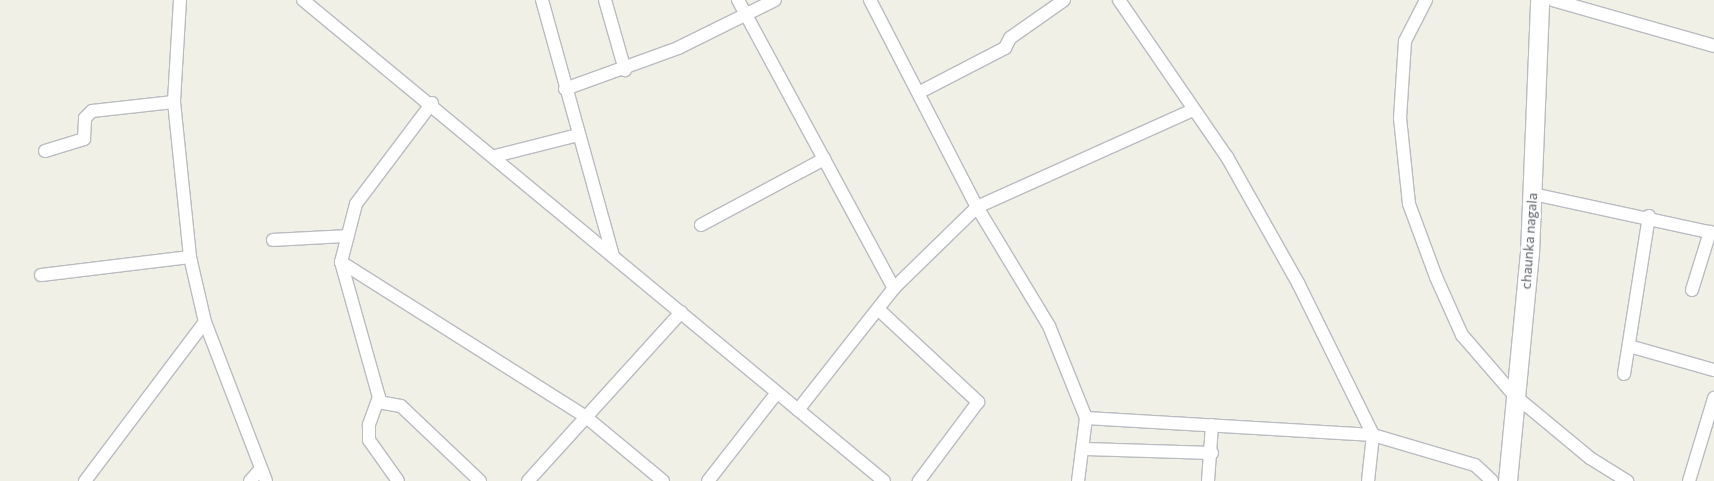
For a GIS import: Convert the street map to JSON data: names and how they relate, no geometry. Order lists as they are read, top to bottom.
{
  "streets": {
    "main road": ["chaunka nagala"]
  }
}
